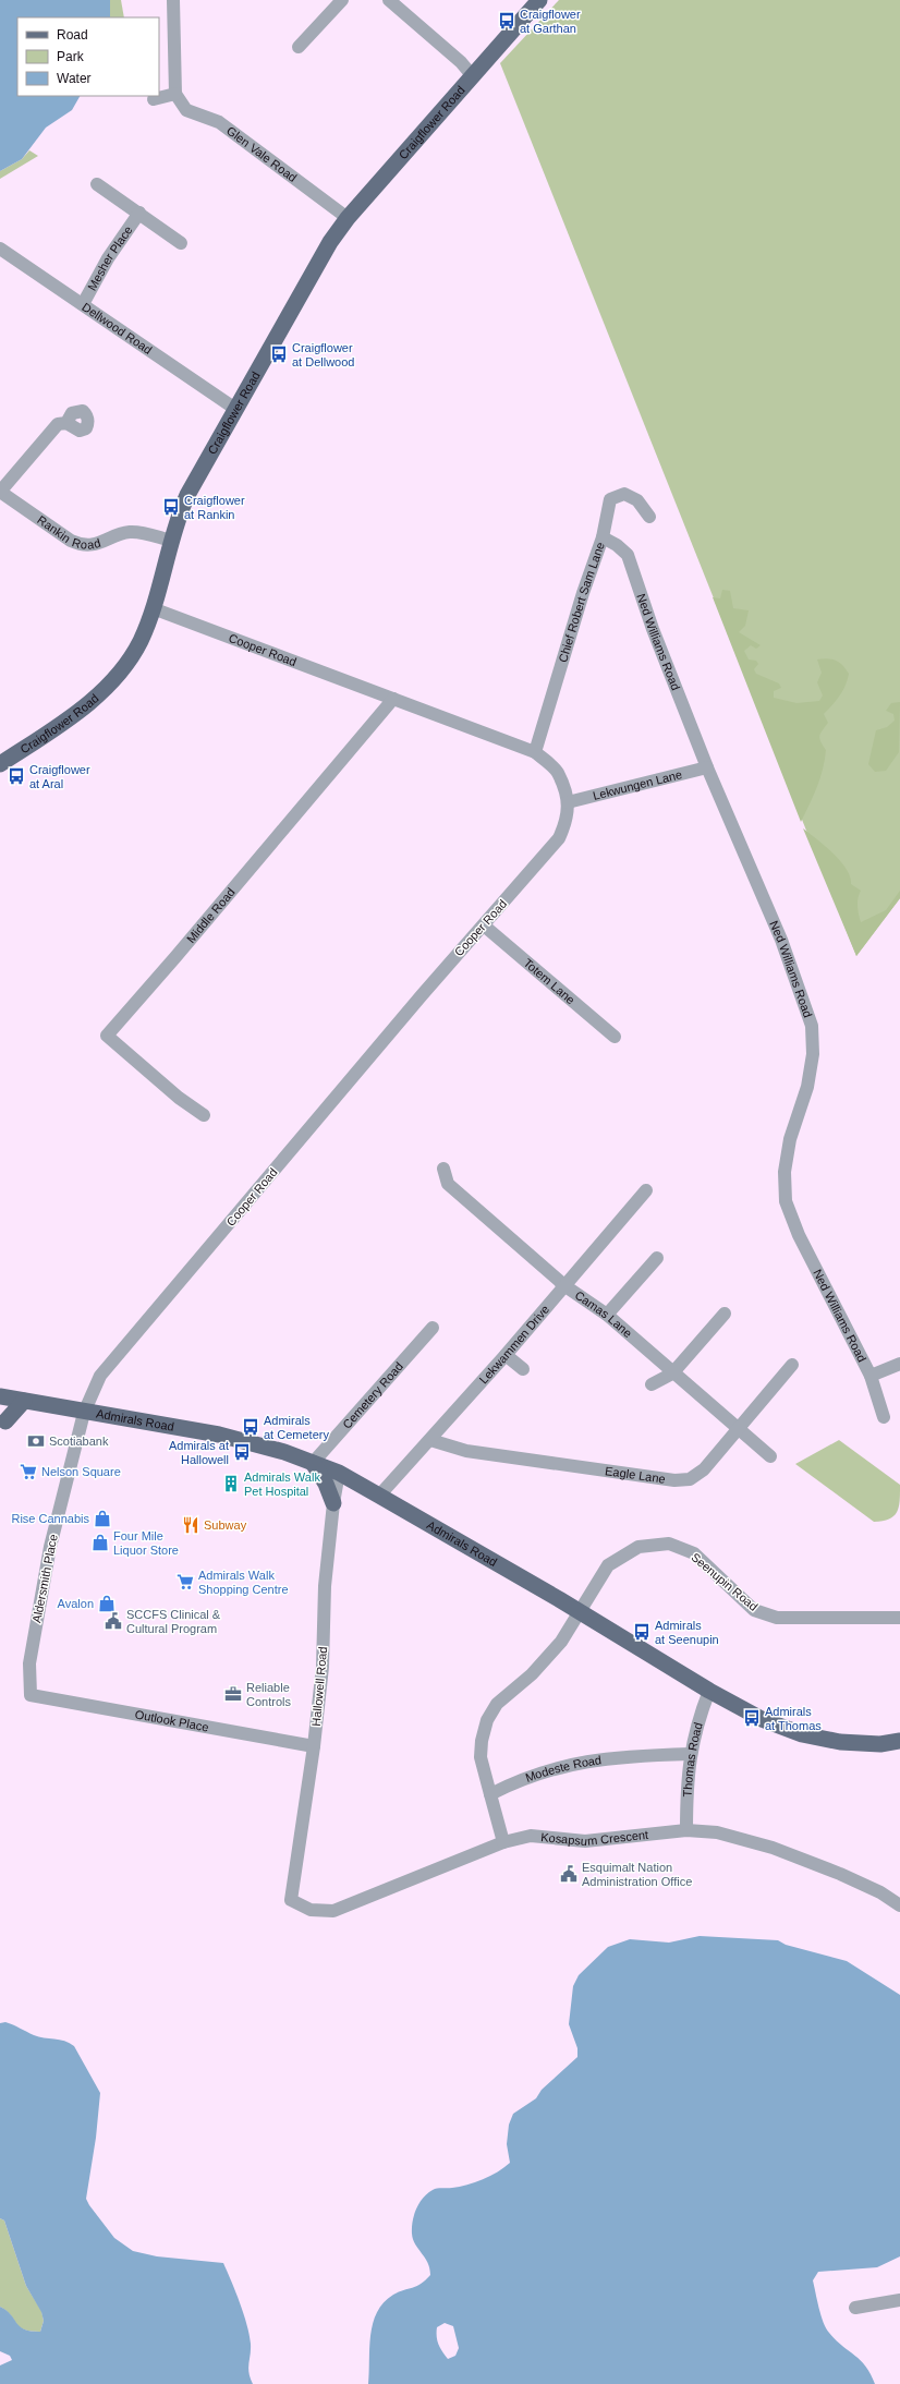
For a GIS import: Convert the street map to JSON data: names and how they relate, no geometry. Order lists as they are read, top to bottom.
{
  "streets": {
    "main road": ["Craigflower Road", "Admirals Road"],
    "street": [
      "Glen Vale Road",
      "Mesher Place",
      "Dellwood Road",
      "Rankin Road",
      "Chief Robert Sam Lane",
      "Ned Williams Road",
      "Cooper Road",
      "Lekwungen Lane",
      "Middle Road",
      "Totem Lane",
      "Camas Lane",
      "Lekwammen Drive",
      "Cemetery Road",
      "Eagle Lane",
      "Aldersmith Place",
      "Seenupin Road",
      "Hallowell Road",
      "Outlook Place",
      "Thomas Road",
      "Modeste Road",
      "Kosapsum Crescent"
    ]
  },
  "crossings": [
    ["Craigflower Road", "Glen Vale Road"],
    ["Craigflower Road", "Dellwood Road"],
    ["Craigflower Road", "Rankin Road"],
    ["Craigflower Road", "Cooper Road"],
    ["Mesher Place", "Dellwood Road"],
    ["Chief Robert Sam Lane", "Ned Williams Road"],
    ["Chief Robert Sam Lane", "Cooper Road"],
    ["Ned Williams Road", "Lekwungen Lane"],
    ["Cooper Road", "Lekwungen Lane"],
    ["Cooper Road", "Middle Road"],
    ["Cooper Road", "Totem Lane"],
    ["Cooper Road", "Admirals Road"],
    ["Cooper Road", "Aldersmith Place"],
    ["Camas Lane", "Lekwammen Drive"],
    ["Camas Lane", "Eagle Lane"],
    ["Lekwammen Drive", "Admirals Road"],
    ["Lekwammen Drive", "Eagle Lane"],
    ["Cemetery Road", "Admirals Road"],
    ["Admirals Road", "Aldersmith Place"],
    ["Admirals Road", "Seenupin Road"],
    ["Admirals Road", "Hallowell Road"],
    ["Admirals Road", "Thomas Road"],
    ["Aldersmith Place", "Outlook Place"],
    ["Seenupin Road", "Modeste Road"],
    ["Hallowell Road", "Outlook Place"],
    ["Hallowell Road", "Kosapsum Crescent"],
    ["Thomas Road", "Modeste Road"],
    ["Thomas Road", "Kosapsum Crescent"]
  ],
  "places": {
    "bus stop": [
      "Craigflower at Garthan",
      "Craigflower at Dellwood",
      "Craigflower at Rankin",
      "Craigflower at Aral",
      "Admirals at Cemetery",
      "Admirals at Hallowell",
      "Admirals at Seenupin",
      "Admirals at Thomas"
    ],
    "bank": ["Scotiabank"],
    "supermarket": ["Nelson Square", "Admirals Walk Shopping Centre"],
    "building": ["Admirals Walk Pet Hospital"],
    "shop": ["Rise Cannabis", "Four Mile Liquor Store", "Avalon"],
    "restaurant": ["Subway"],
    "public building": ["SCCFS Clinical & Cultural Program", "Esquimalt Nation Administration Office"],
    "office": ["Reliable Controls"]
  },
  "legend": ["Road", "Park", "Water"]
}
